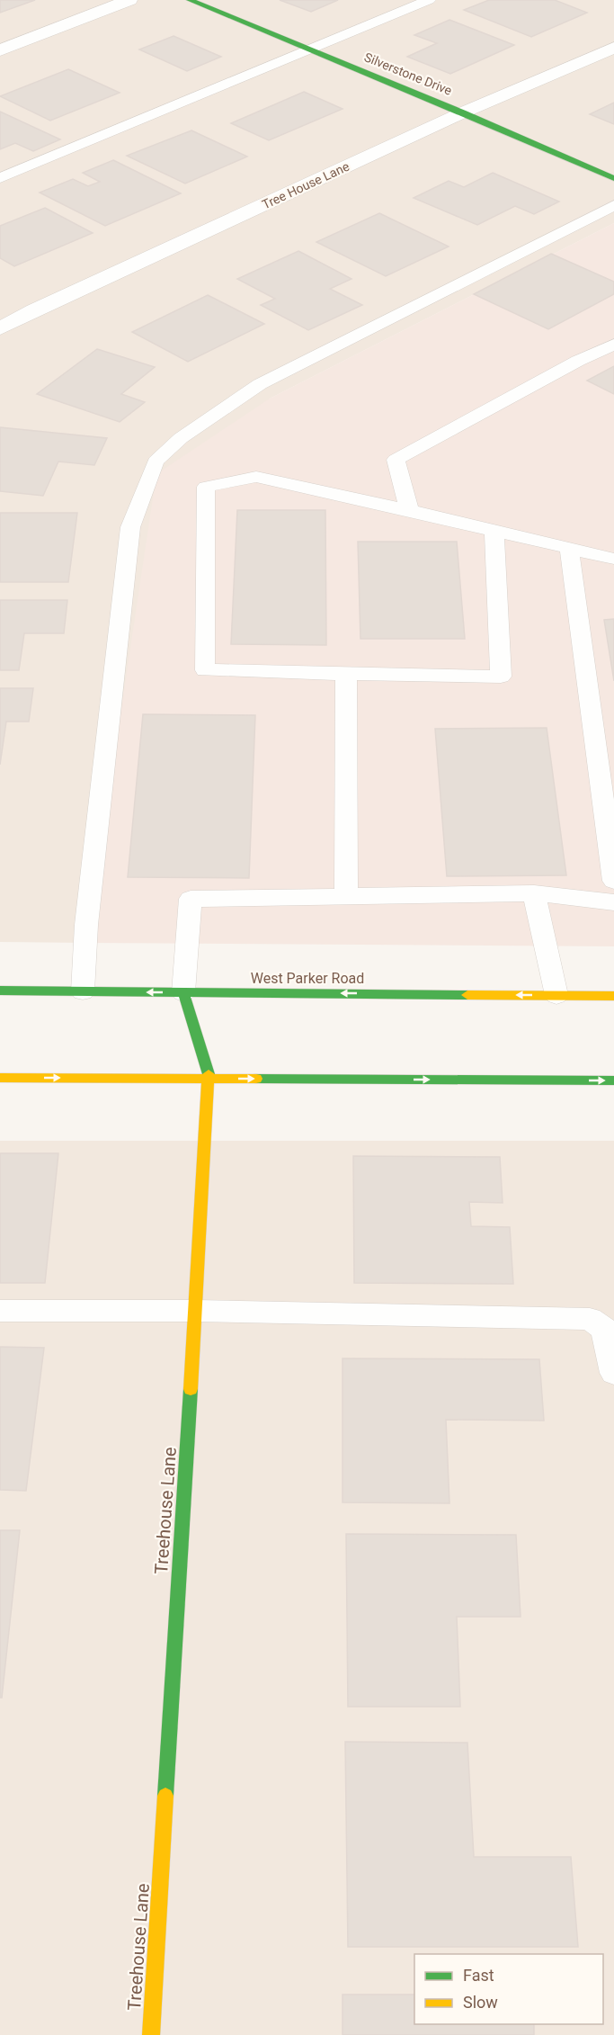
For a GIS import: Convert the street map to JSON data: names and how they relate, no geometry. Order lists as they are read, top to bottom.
{
  "streets": {
    "street": [
      "Silverstone Drive",
      "Tree House Lane",
      "West Parker Road",
      "Treehouse Lane"
    ]
  },
  "crossings": [
    ["Silverstone Drive", "Tree House Lane"],
    ["West Parker Road", "Treehouse Lane"]
  ],
  "legend": ["Fast", "Slow"]
}
